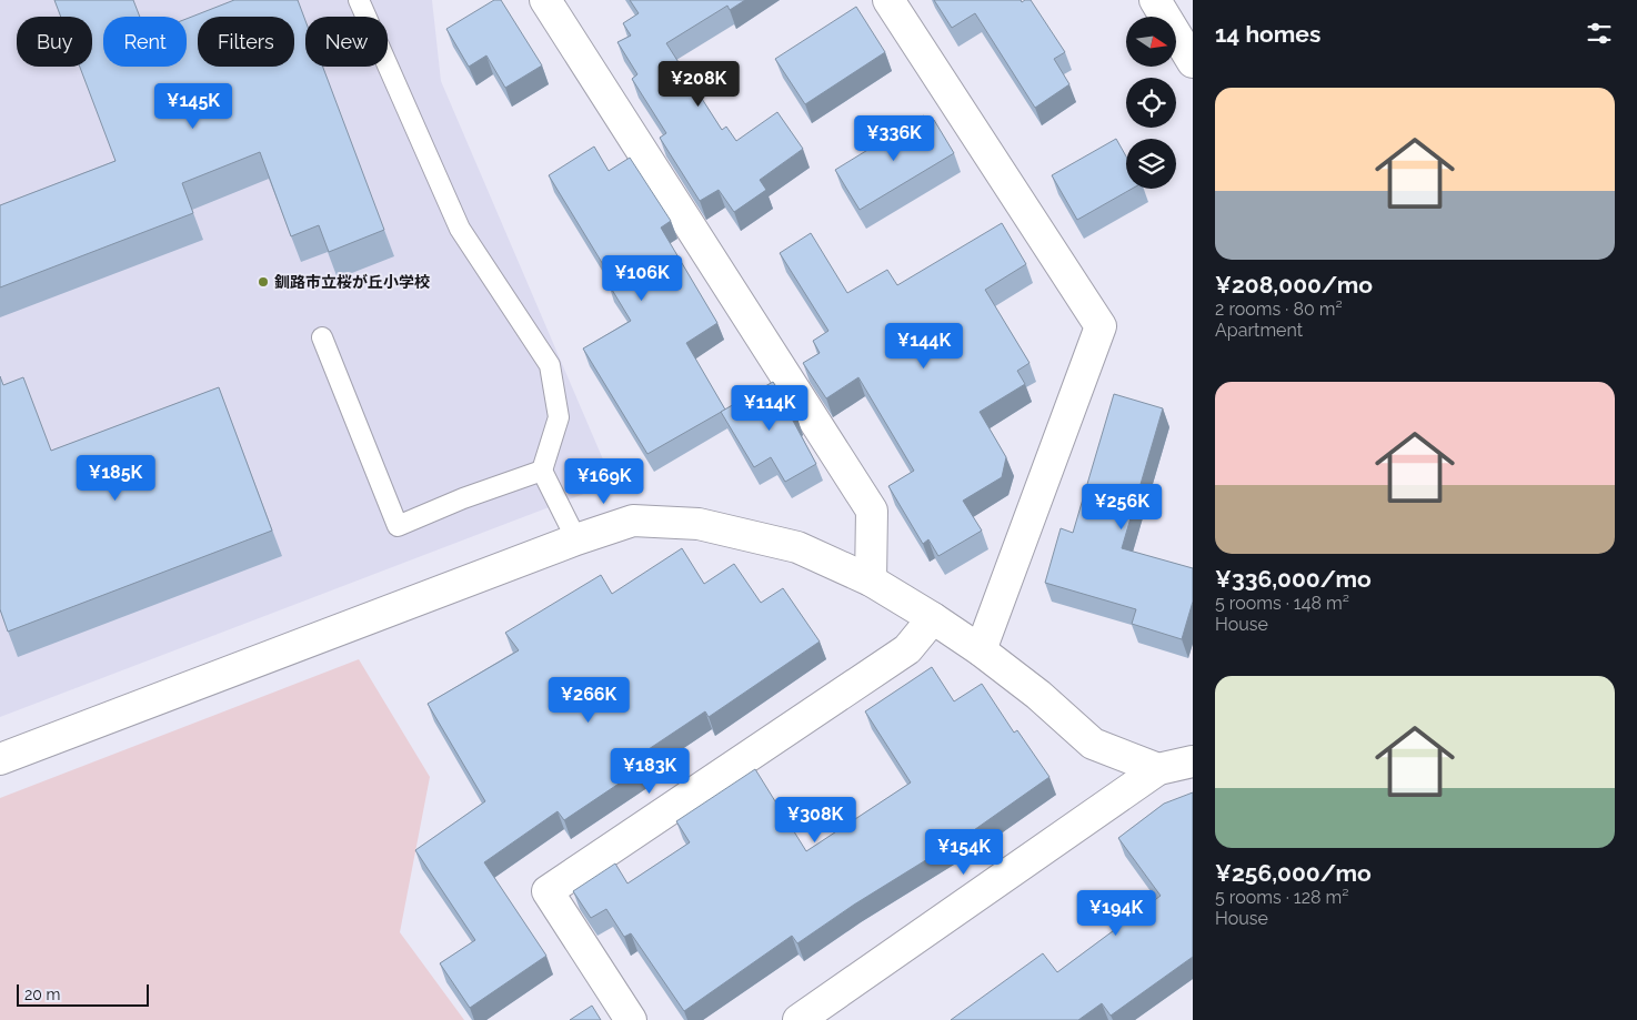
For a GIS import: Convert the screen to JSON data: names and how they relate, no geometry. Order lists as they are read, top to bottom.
{
  "places": ["釧路市立桜が丘小学校"],
  "scale_bar": "20 m",
  "north": "right",
  "page": {
    "heading": "14 homes",
    "chip": [
      "Buy",
      "Rent",
      "Filters",
      "New"
    ],
    "price": [
      "¥208K",
      "¥145K",
      "¥336K",
      "¥106K",
      "¥144K",
      "¥114K",
      "¥185K",
      "¥169K",
      "¥256K",
      "¥266K",
      "¥183K",
      "¥308K",
      "¥154K",
      "¥194K"
    ],
    "list": [
      {
        "name": "¥208,000/mo",
        "note": "2 rooms · 80 m² · Apartment"
      },
      {
        "name": "¥336,000/mo",
        "note": "5 rooms · 148 m² · House"
      },
      {
        "name": "¥256,000/mo",
        "note": "5 rooms · 128 m² · House"
      }
    ],
    "scale": "20 m"
  }
}
